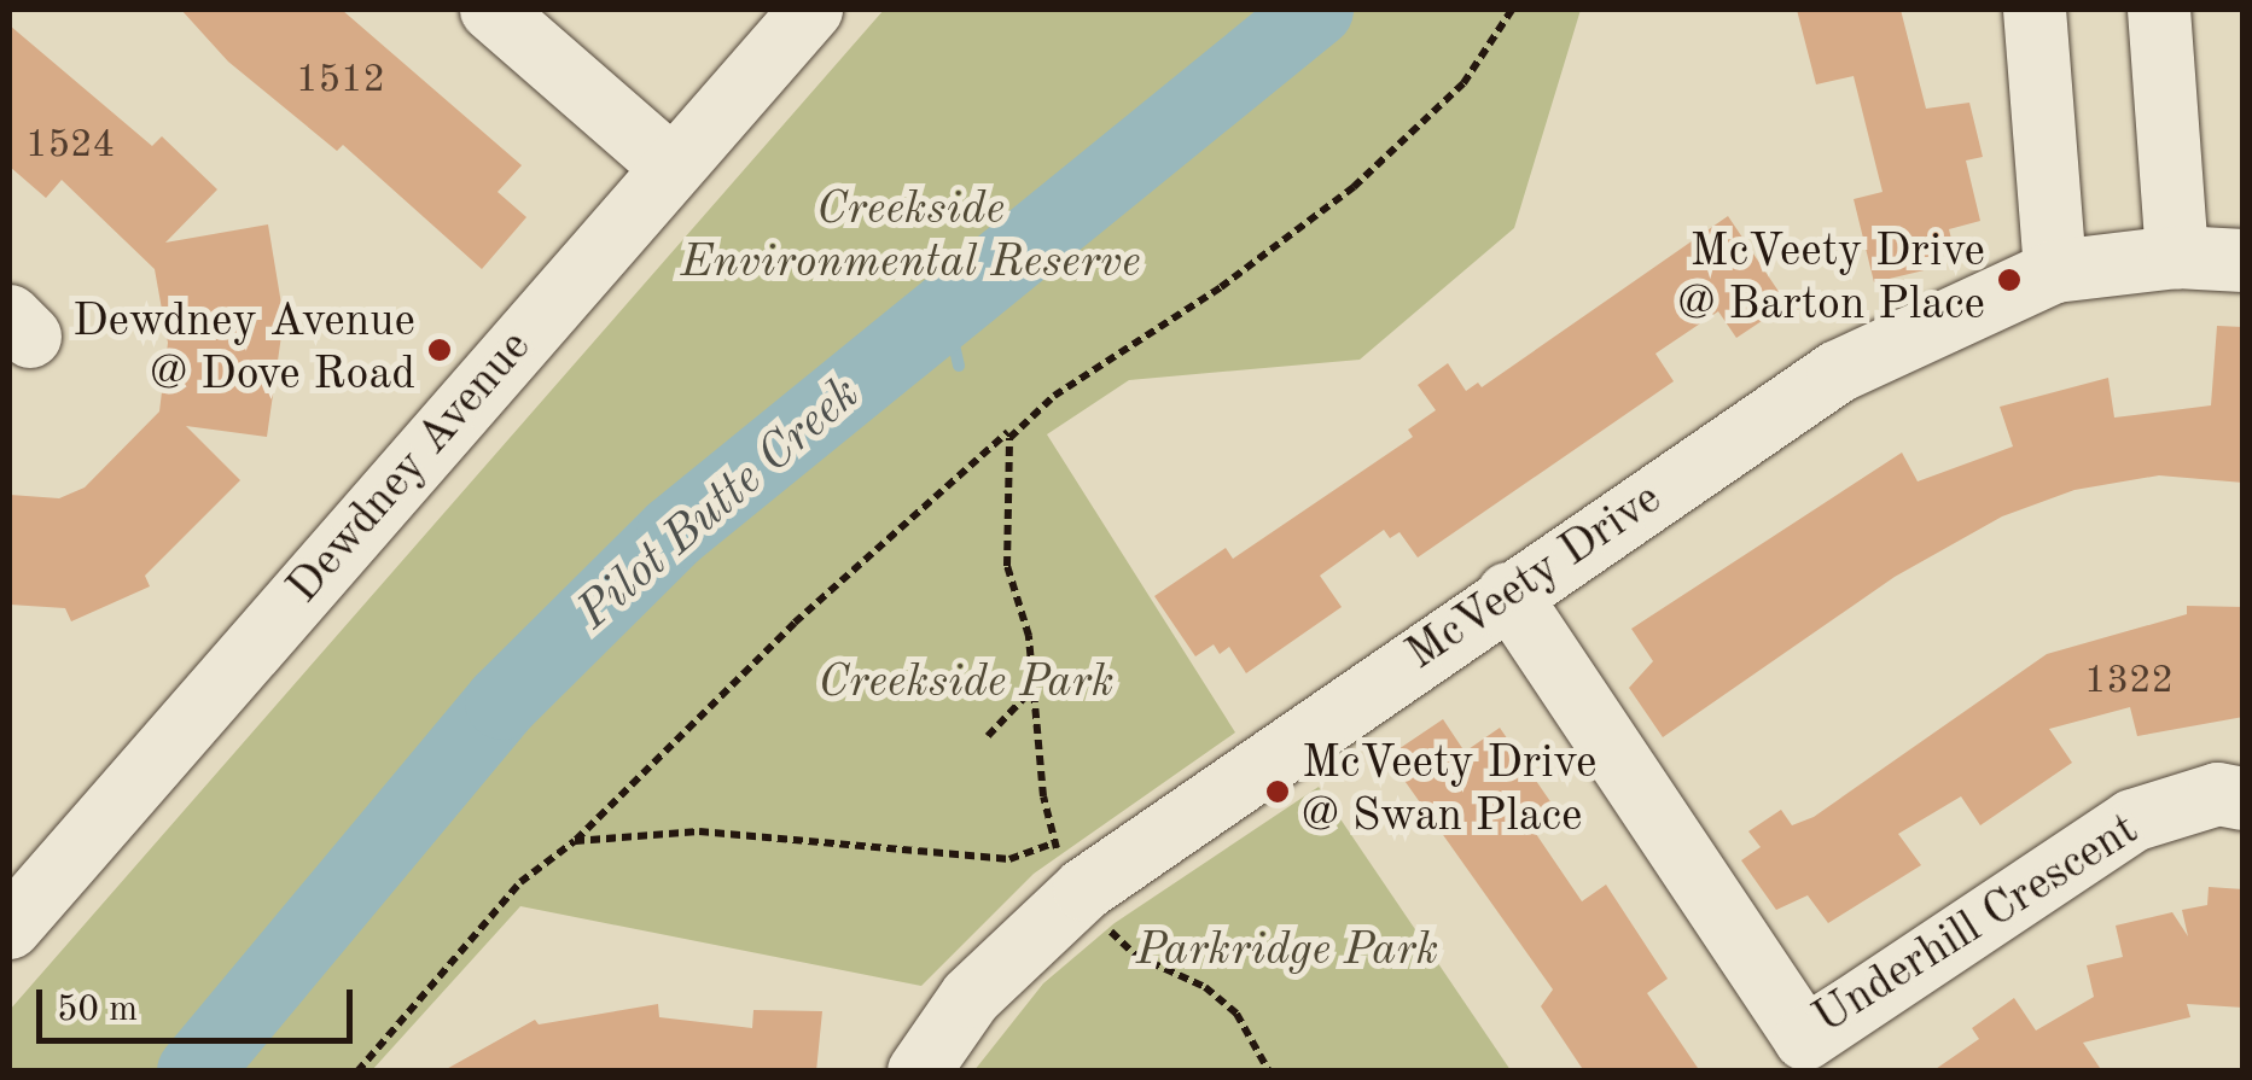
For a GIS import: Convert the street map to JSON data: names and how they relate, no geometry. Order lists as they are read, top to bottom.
{
  "streets": {
    "street": ["Dewdney Avenue", "McVeety Drive", "Underhill Crescent"]
  },
  "crossings": [
    ["McVeety Drive", "Underhill Crescent"]
  ],
  "water": ["Pilot Butte Creek"],
  "parks": ["Creekside Environmental Reserve", "Creekside Park", "Parkridge Park"],
  "places": ["McVeety Drive @ Barton Place", "Dewdney Avenue @ Dove Road", "McVeety Drive @ Swan Place"],
  "house_numbers": ["1512", "1524", "1322"],
  "scale_bar": "50 m"
}
